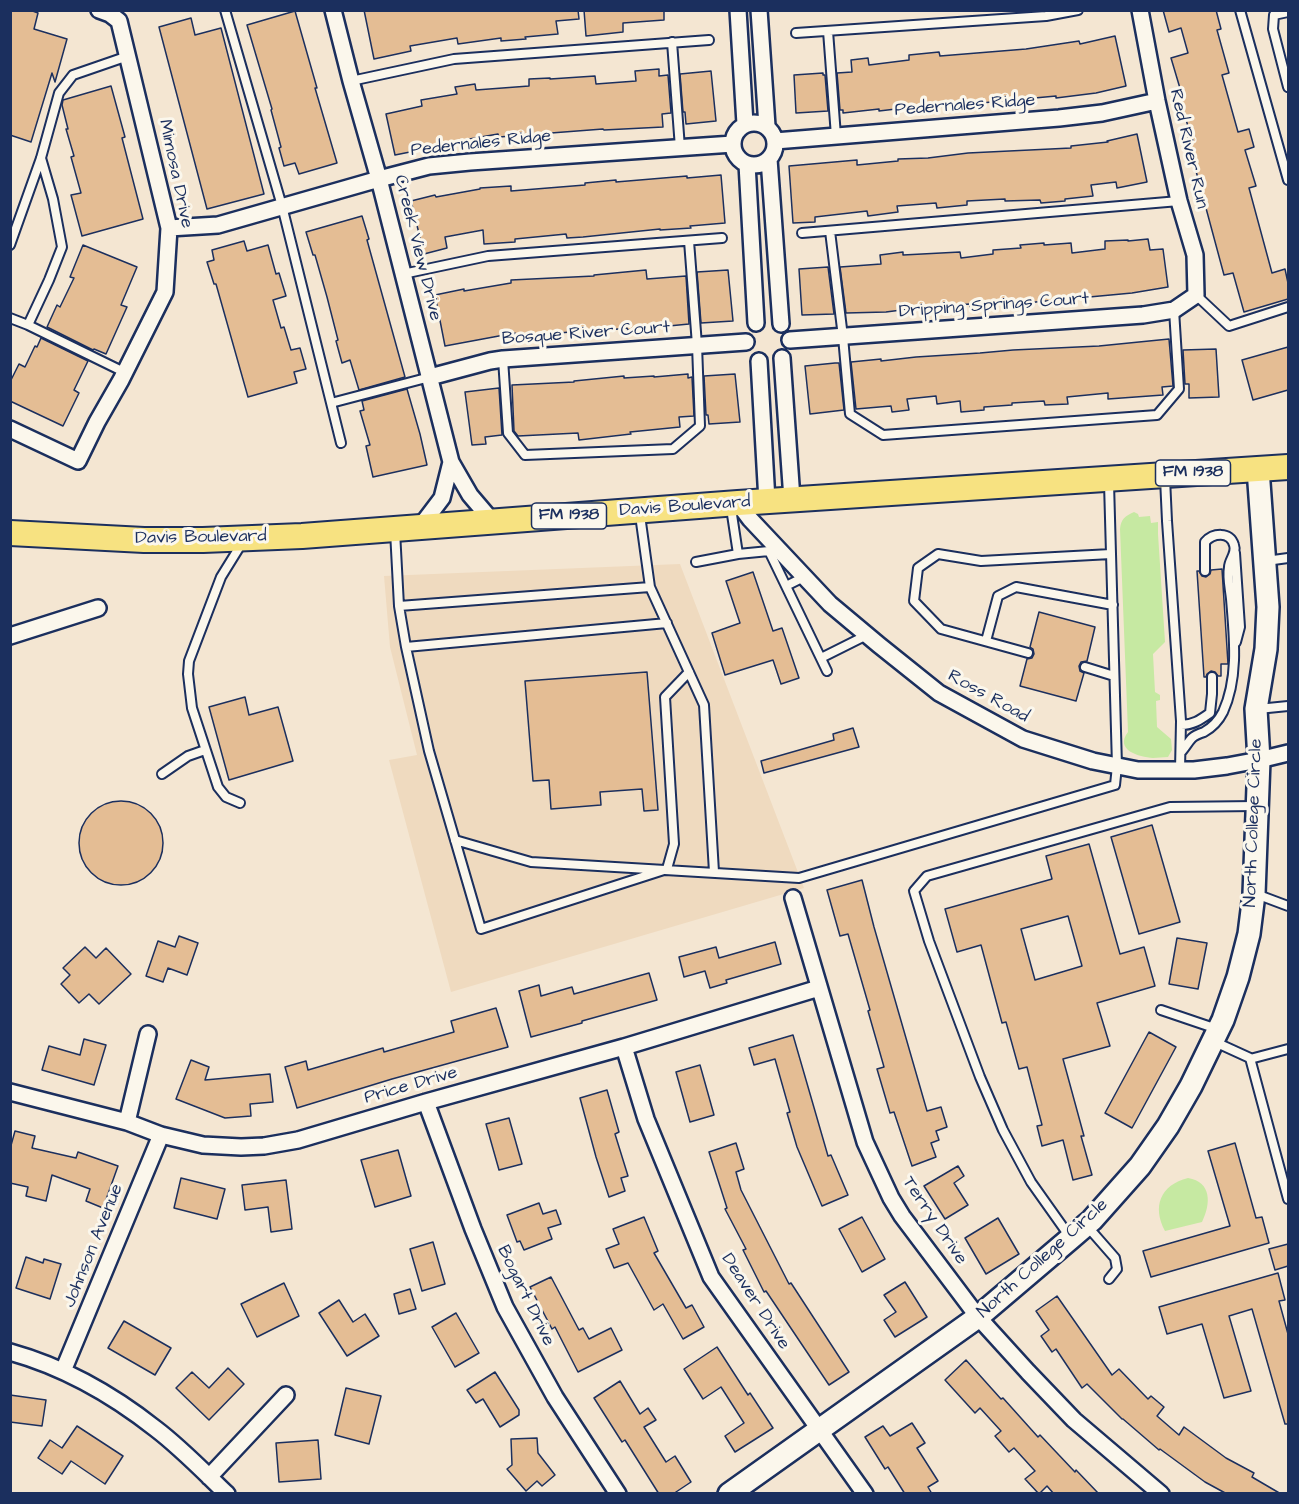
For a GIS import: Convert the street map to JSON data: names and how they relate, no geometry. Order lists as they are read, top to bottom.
{
  "streets": {
    "main road": ["FM 1938", "Davis Boulevard"],
    "street": [
      "Pedernales Ridge",
      "Red River Run",
      "Mimosa Drive",
      "Creek View Drive",
      "Dripping Springs Court",
      "Bosque River Court",
      "Ross Road",
      "North College Circle",
      "Price Drive",
      "Terry Drive",
      "Johnson Avenue",
      "Bogart Drive",
      "Deaver Drive"
    ]
  },
  "crossings": [
    ["Pedernales Ridge", "Red River Run"],
    ["Pedernales Ridge", "Mimosa Drive"],
    ["Pedernales Ridge", "Creek View Drive"],
    ["Red River Run", "Dripping Springs Court"],
    ["Creek View Drive", "Bosque River Court"],
    ["Creek View Drive", "Davis Boulevard"],
    ["Dripping Springs Court", "Bosque River Court"],
    ["Davis Boulevard", "Ross Road"],
    ["Davis Boulevard", "North College Circle"],
    ["Ross Road", "North College Circle"],
    ["North College Circle", "Terry Drive"],
    ["North College Circle", "Deaver Drive"],
    ["Price Drive", "Terry Drive"],
    ["Price Drive", "Johnson Avenue"],
    ["Price Drive", "Bogart Drive"],
    ["Price Drive", "Deaver Drive"]
  ]
}
